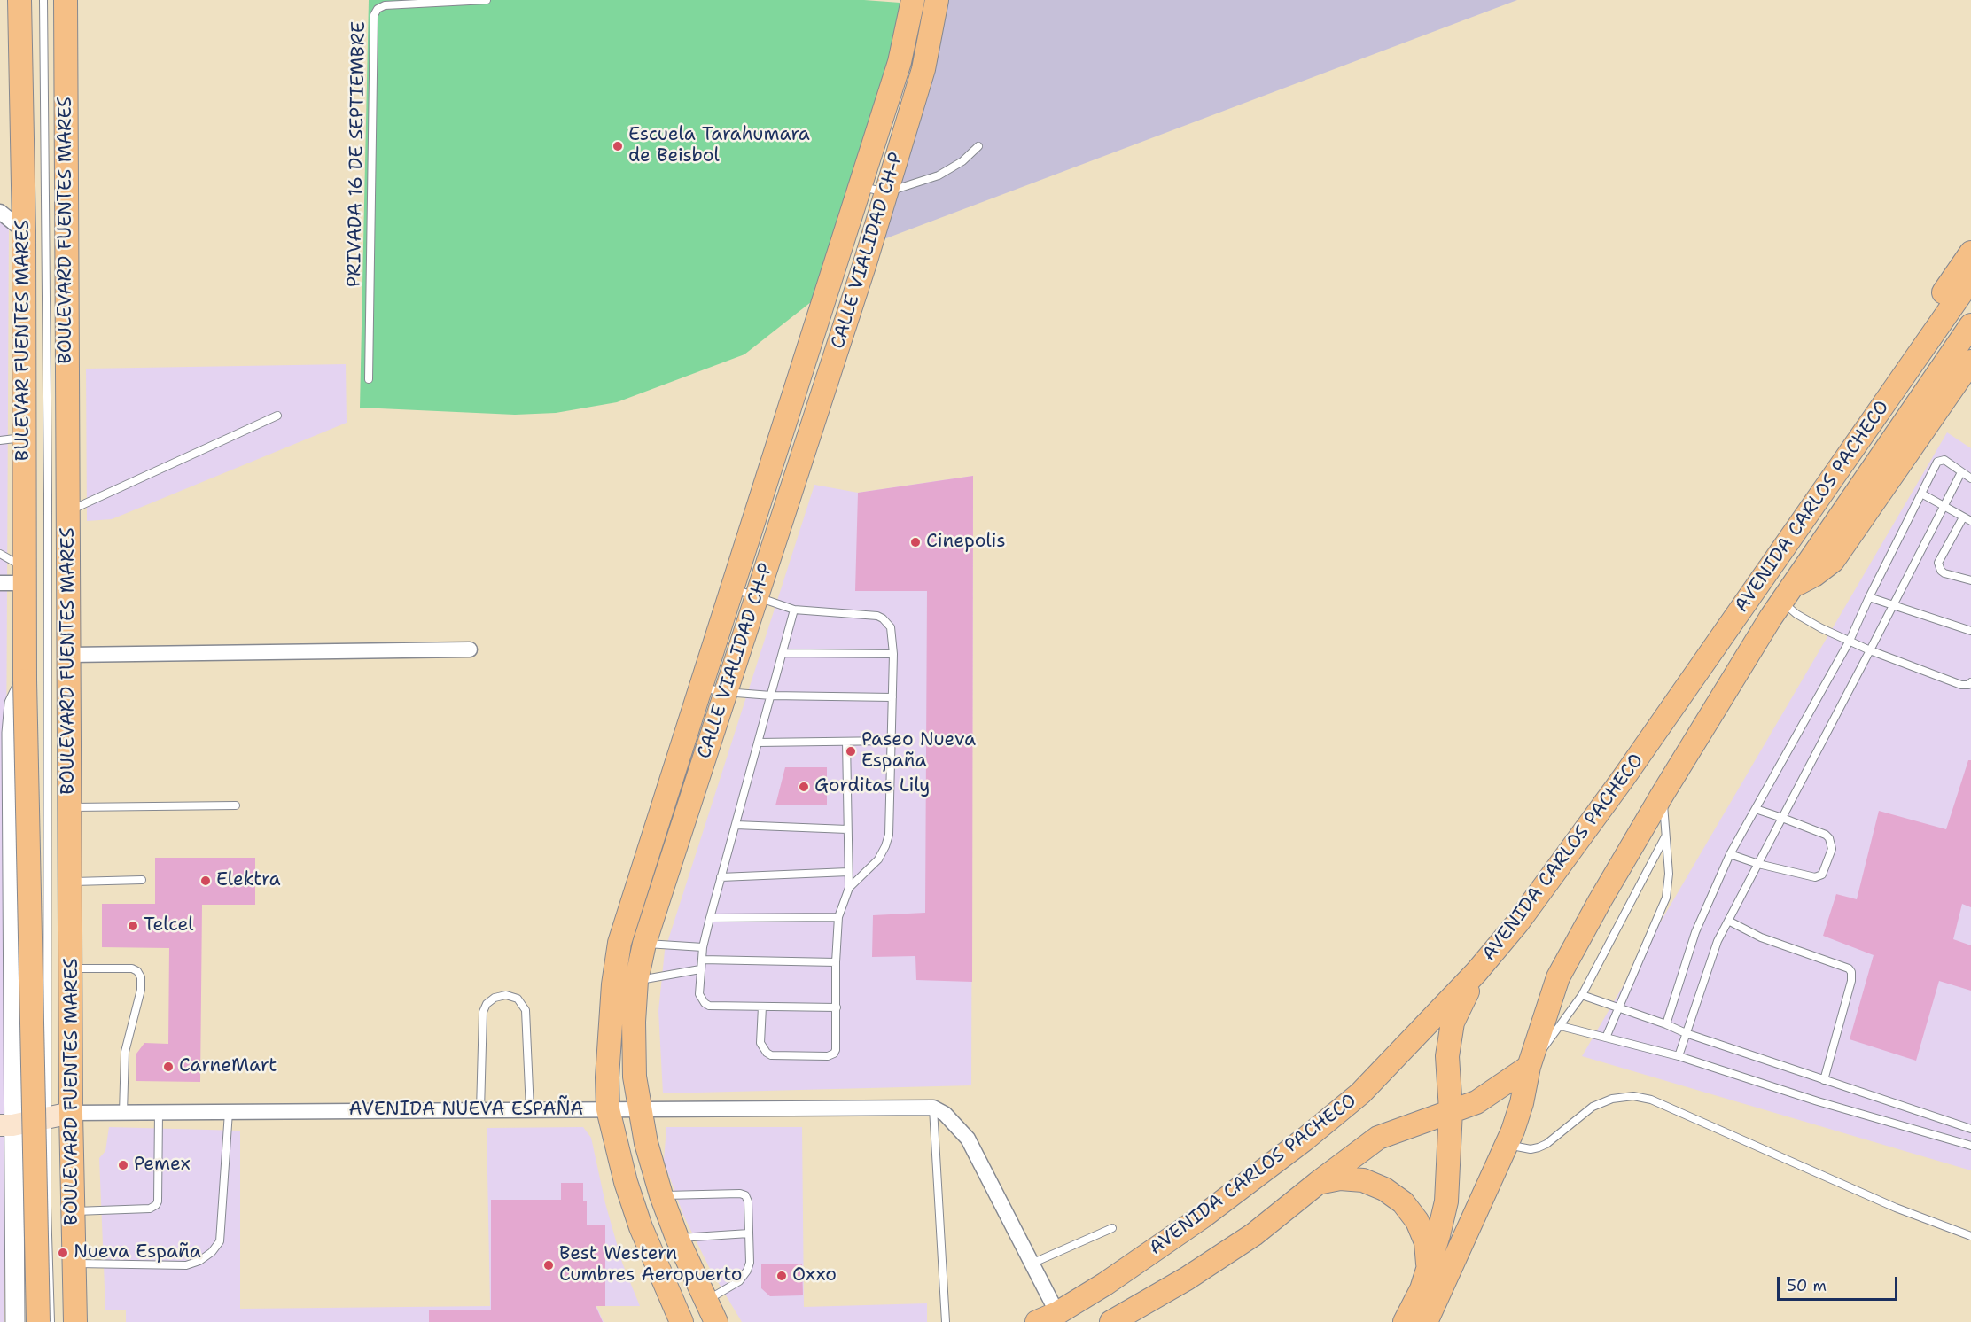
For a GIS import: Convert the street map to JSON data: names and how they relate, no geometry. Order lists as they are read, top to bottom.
{
  "streets": {
    "main road": [
      "BOULEVARD FUENTES MARES",
      "CALLE VIALIDAD CH-P",
      "BULEVAR FUENTES MARES",
      "AVENIDA CARLOS PACHECO",
      "AVENIDA NUEVA ESPAÑA"
    ],
    "lane": ["PRIVADA 16 DE SEPTIEMBRE"]
  },
  "crossings": [
    ["BOULEVARD FUENTES MARES", "BULEVAR FUENTES MARES"],
    ["BOULEVARD FUENTES MARES", "AVENIDA NUEVA ESPAÑA"],
    ["CALLE VIALIDAD CH-P", "AVENIDA NUEVA ESPAÑA"]
  ],
  "places": [
    "Escuela Tarahumara de Beisbol",
    "Cinepolis",
    "Paseo Nueva España",
    "Gorditas Lily",
    "Elektra",
    "Telcel",
    "CarneMart",
    "Pemex",
    "Nueva España",
    "Best Western Cumbres Aeropuerto",
    "Oxxo"
  ],
  "scale_bar": "50 m"
}
